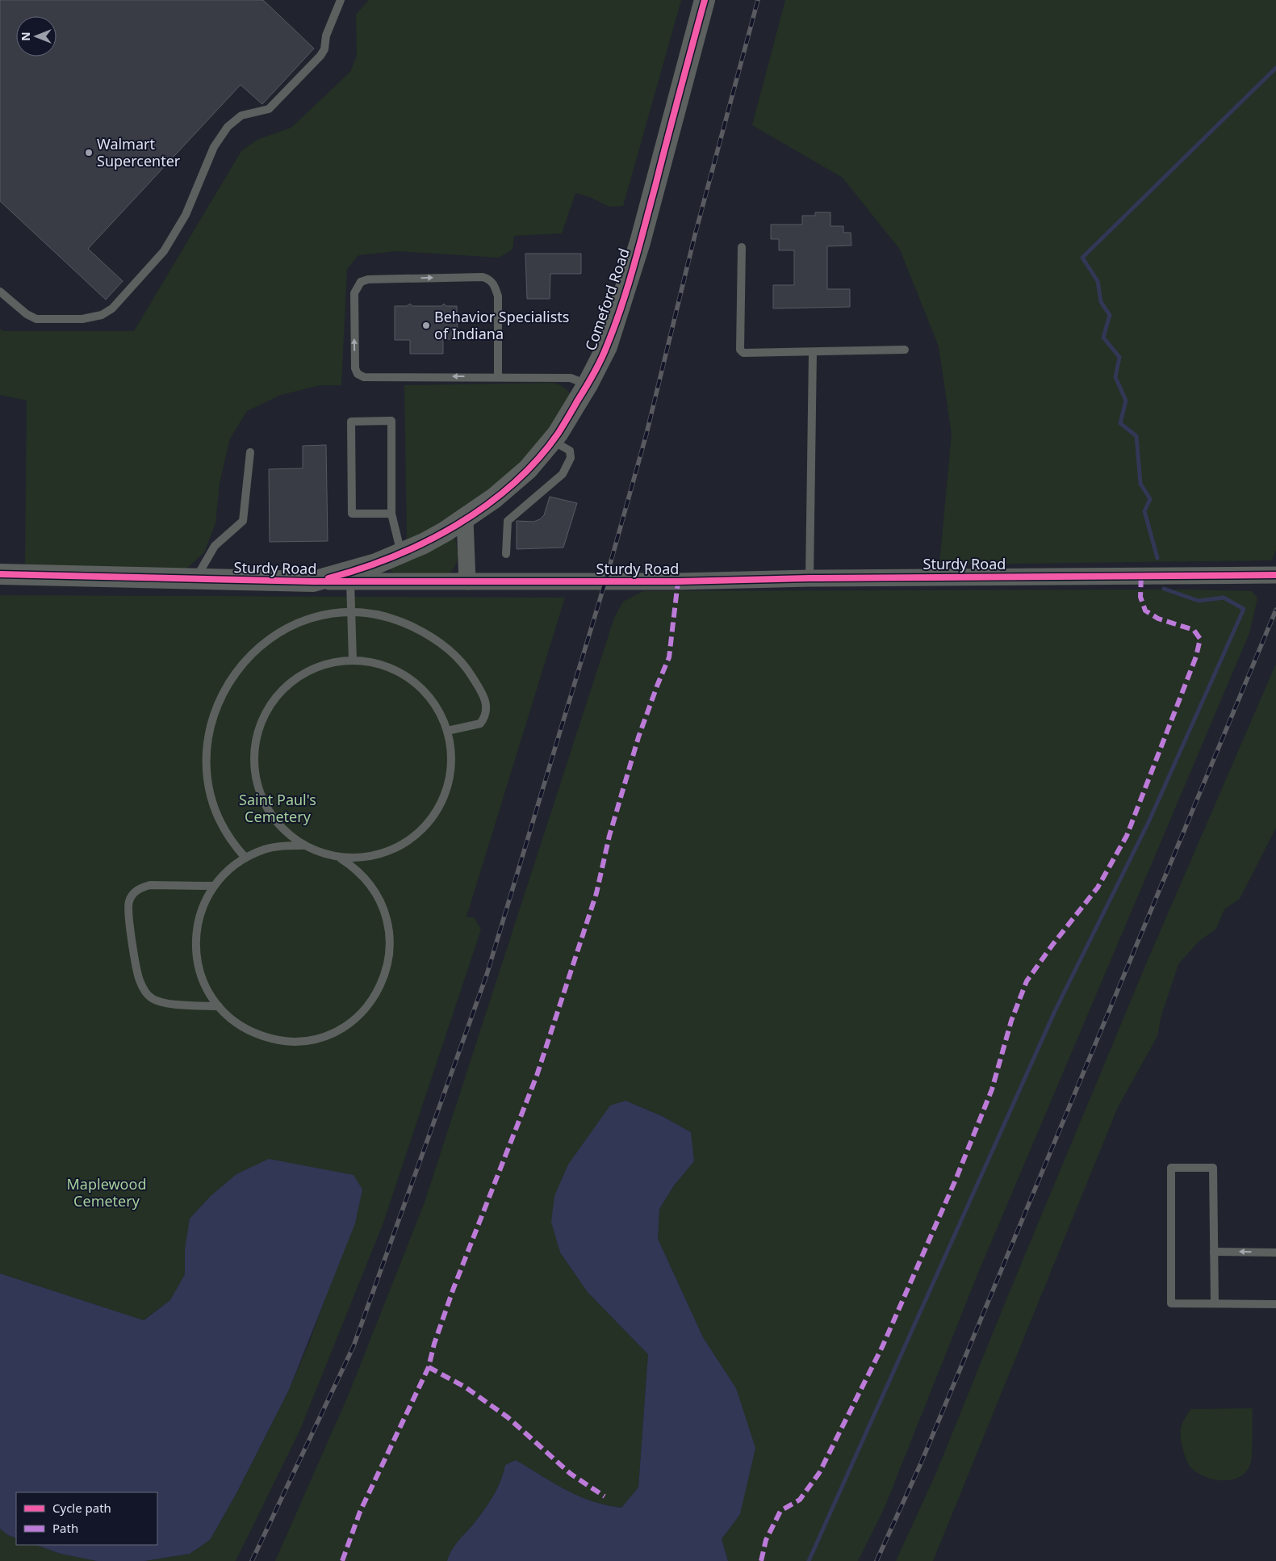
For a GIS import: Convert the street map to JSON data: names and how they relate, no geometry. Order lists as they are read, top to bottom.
{
  "streets": {
    "street": ["Comeford Road", "Sturdy Road"]
  },
  "crossings": [
    ["Comeford Road", "Sturdy Road"]
  ],
  "parks": ["Saint Paul's Cemetery", "Maplewood Cemetery"],
  "places": ["Walmart Supercenter", "Behavior Specialists of Indiana"],
  "legend": ["Cycle path", "Path"],
  "north": "left"
}
